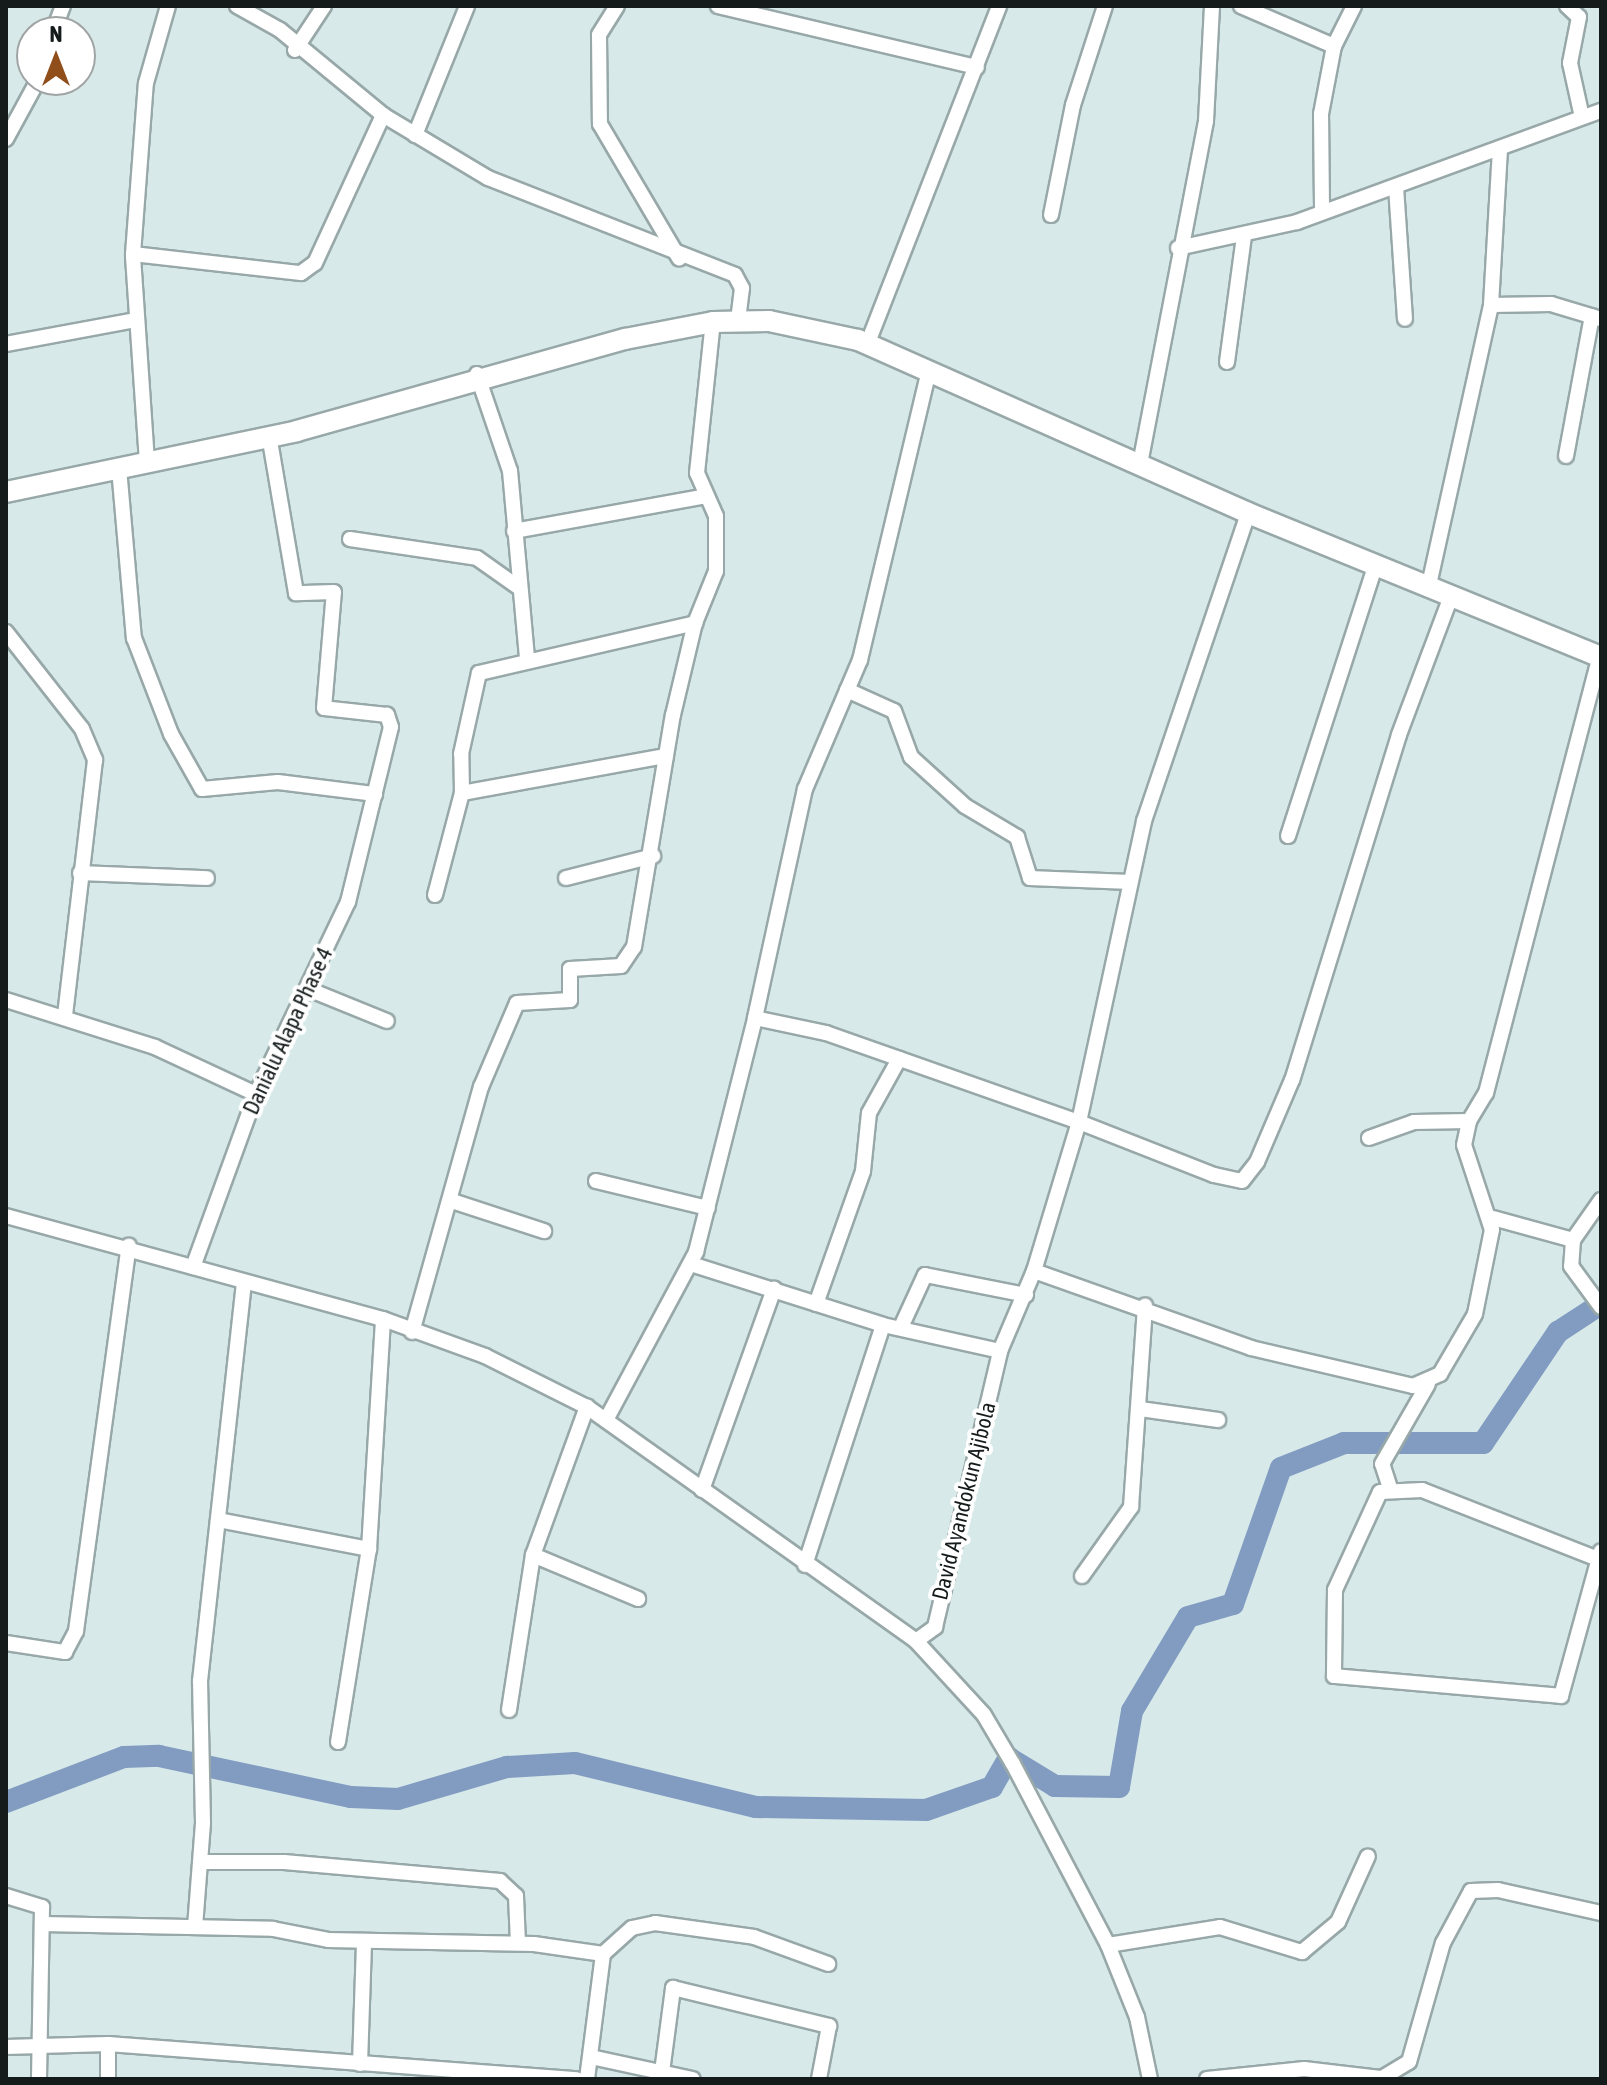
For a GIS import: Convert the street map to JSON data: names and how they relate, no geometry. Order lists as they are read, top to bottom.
{
  "streets": {
    "street": ["Danialu Alapa Phase 4", "David Ayandokun Ajibola"]
  },
  "north": "top"
}
